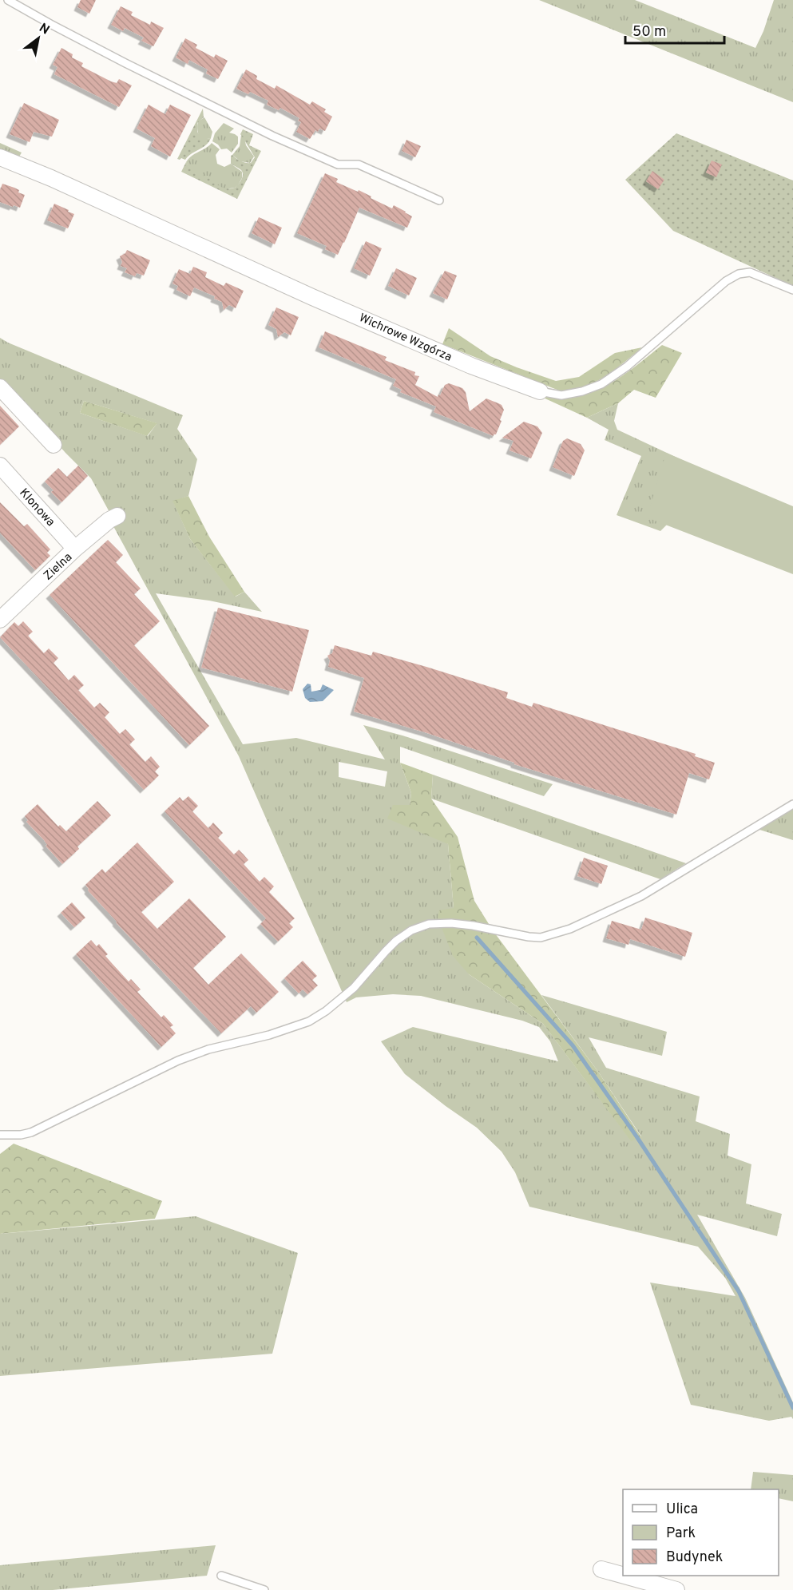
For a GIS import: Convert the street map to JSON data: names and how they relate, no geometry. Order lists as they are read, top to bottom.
{
  "streets": {
    "street": ["Wichrowe Wzgórza", "Klonowa", "Zielna"]
  },
  "crossings": [
    ["Klonowa", "Zielna"]
  ],
  "legend": ["Ulica", "Park", "Budynek"],
  "scale_bar": "50 m",
  "north": "top right"
}
